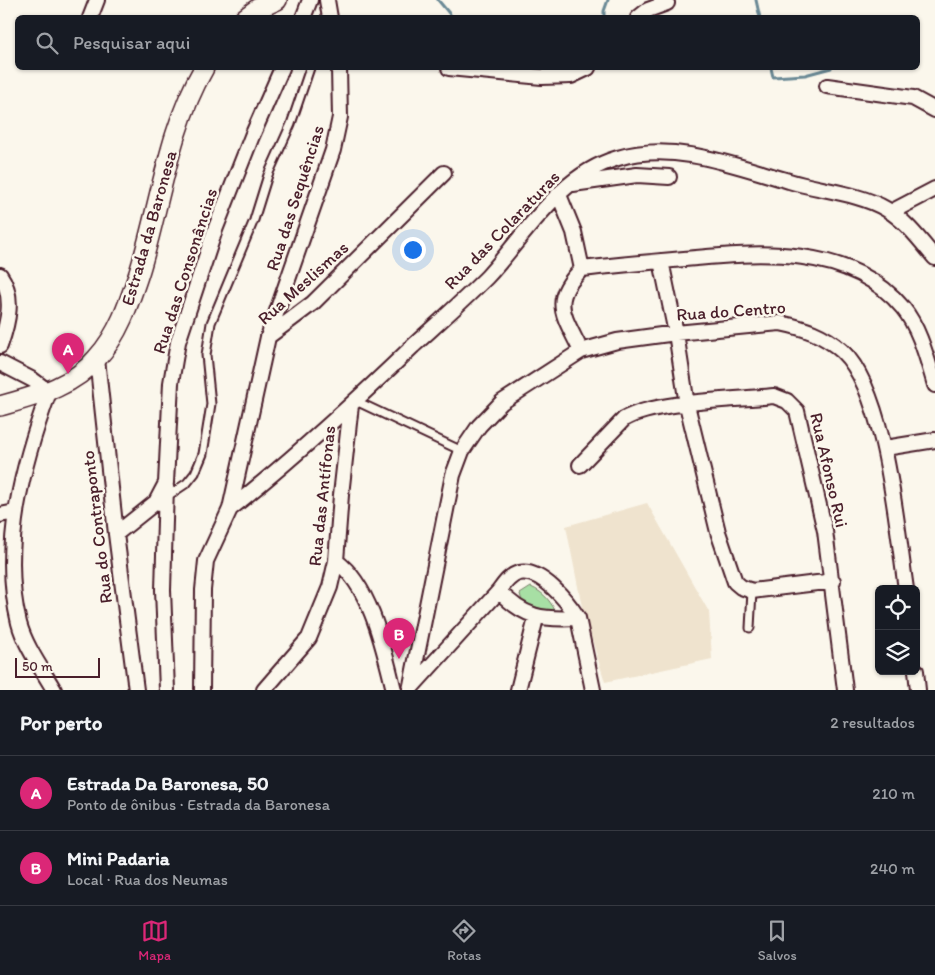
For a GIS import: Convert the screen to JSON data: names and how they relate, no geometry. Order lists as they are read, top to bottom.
{
  "streets": {
    "main road": ["Estrada da Baronesa"],
    "street": [
      "Rua das Sequências",
      "Rua das Colaraturas",
      "Rua das Consonâncias",
      "Rua Meslismas",
      "Rua do Centro",
      "Rua Afonso Rui",
      "Rua das Antífonas",
      "Rua do Contraponto"
    ]
  },
  "crossings": [
    ["Rua das Sequências", "Rua Meslismas"],
    ["Estrada da Baronesa", "Rua do Contraponto"],
    ["Rua das Colaraturas", "Rua Meslismas"],
    ["Rua das Colaraturas", "Rua das Antífonas"],
    ["Rua das Consonâncias", "Rua do Contraponto"]
  ],
  "scale_bar": "50 m",
  "page": {
    "search": "Pesquisar aqui",
    "pins": ["A", "B"],
    "scale": "50 m",
    "heading": ["Por perto", "2 resultados"],
    "list": [
      {
        "mark": "A",
        "name": "Estrada Da Baronesa, 50",
        "note": "Ponto de ônibus · Estrada da Baronesa",
        "value": "210 m"
      },
      {
        "mark": "B",
        "name": "Mini Padaria",
        "note": "Local · Rua dos Neumas",
        "value": "240 m"
      }
    ],
    "nav": ["Mapa", "Rotas", "Salvos"]
  }
}
